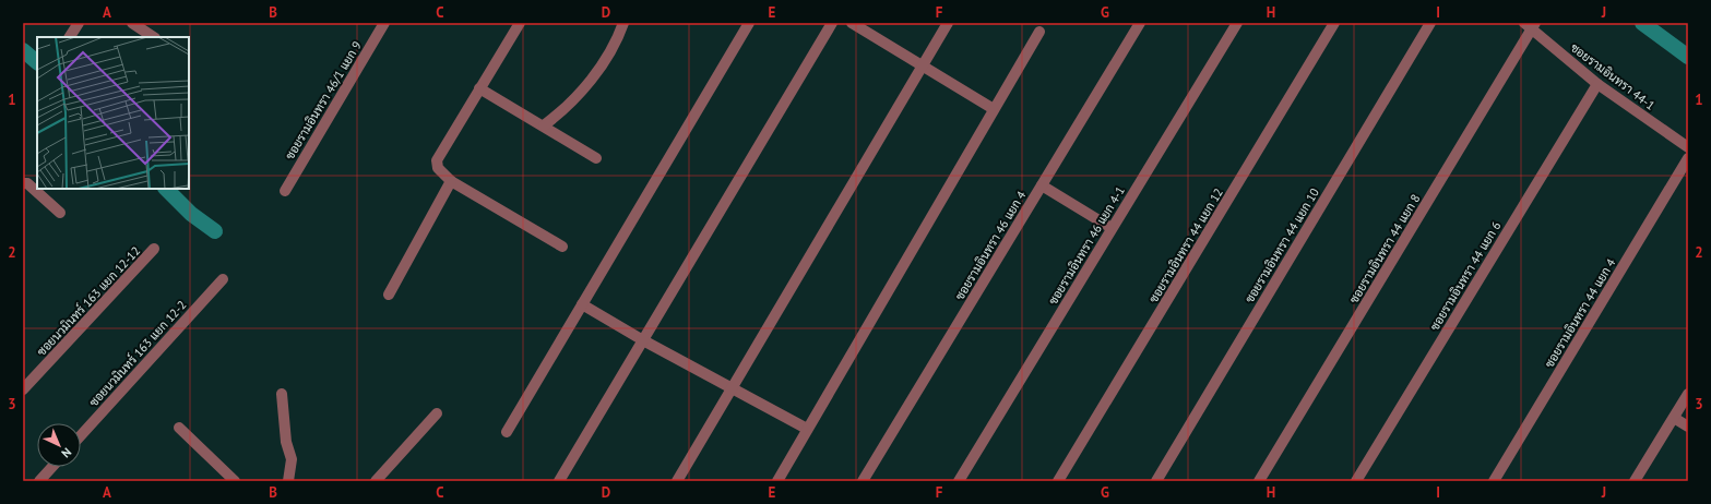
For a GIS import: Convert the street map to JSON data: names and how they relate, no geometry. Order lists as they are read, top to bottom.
{
  "streets": {
    "street": [
      "ซอยรามอินทรา 44-1",
      "ซอยรามอินทรา 46/1 แยก 9",
      "ซอยรามอินทรา 46 แยก 4",
      "ซอยรามอินทรา 46 แยก 4-1",
      "ซอยรามอินทรา 44 แยก 12",
      "ซอยรามอินทรา 44 แยก 10",
      "ซอยรามอินทรา 44 แยก 8",
      "ซอยรามอินทรา 44 แยก 6",
      "ซอยนวมินทร์ 163 แยก 12-12",
      "ซอยรามอินทรา 44 แยก 4",
      "ซอยนวมินทร์ 163 แยก 12-2"
    ]
  },
  "crossings": [
    ["ซอยรามอินทรา 44-1", "ซอยรามอินทรา 44 แยก 8"],
    ["ซอยรามอินทรา 44-1", "ซอยรามอินทรา 44 แยก 6"]
  ],
  "north": "bottom right",
  "grid": {
    "columns": [
      "A",
      "B",
      "C",
      "D",
      "E",
      "F",
      "G",
      "H",
      "I",
      "J"
    ],
    "rows": ["1", "2", "3"]
  }
}
